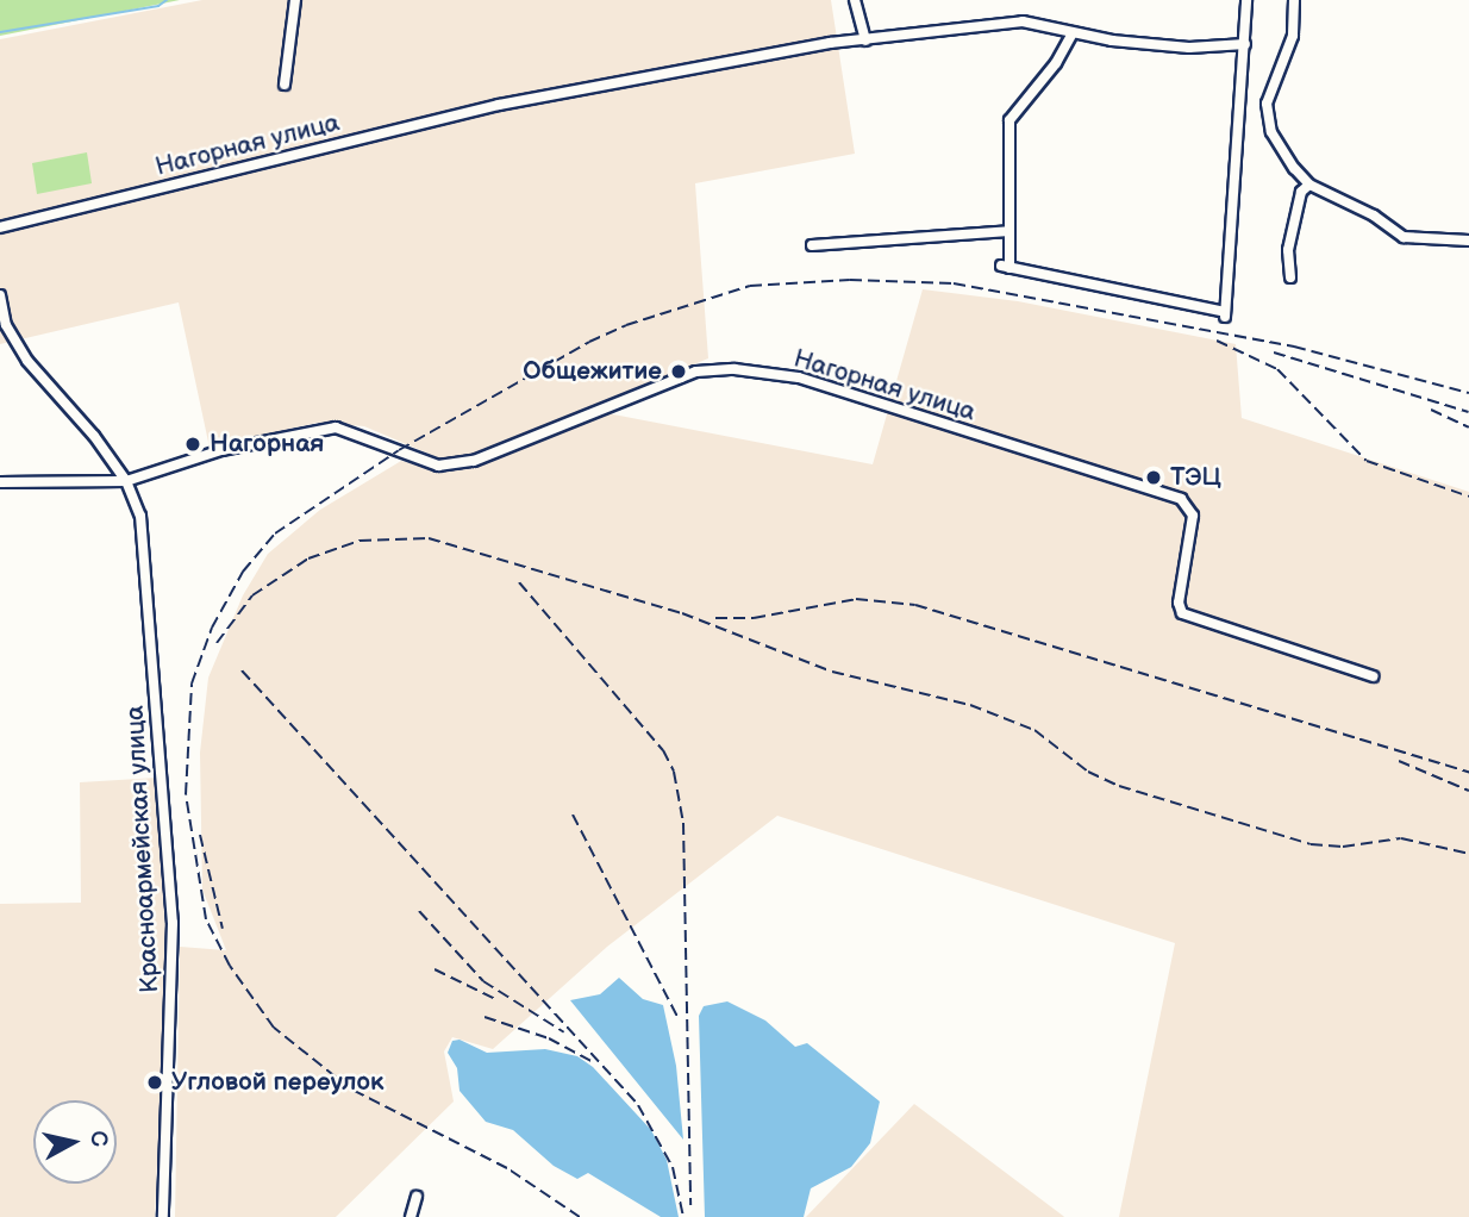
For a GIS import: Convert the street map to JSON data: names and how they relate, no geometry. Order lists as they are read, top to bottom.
{
  "streets": {
    "street": ["Нагорная улица", "Красноармейская улица"]
  },
  "crossings": [
    ["Нагорная улица", "Красноармейская улица"]
  ],
  "places": [
    "Общежитие",
    "Нагорная",
    "ТЭЦ",
    "Угловой переулок"
  ],
  "north": "right"
}
